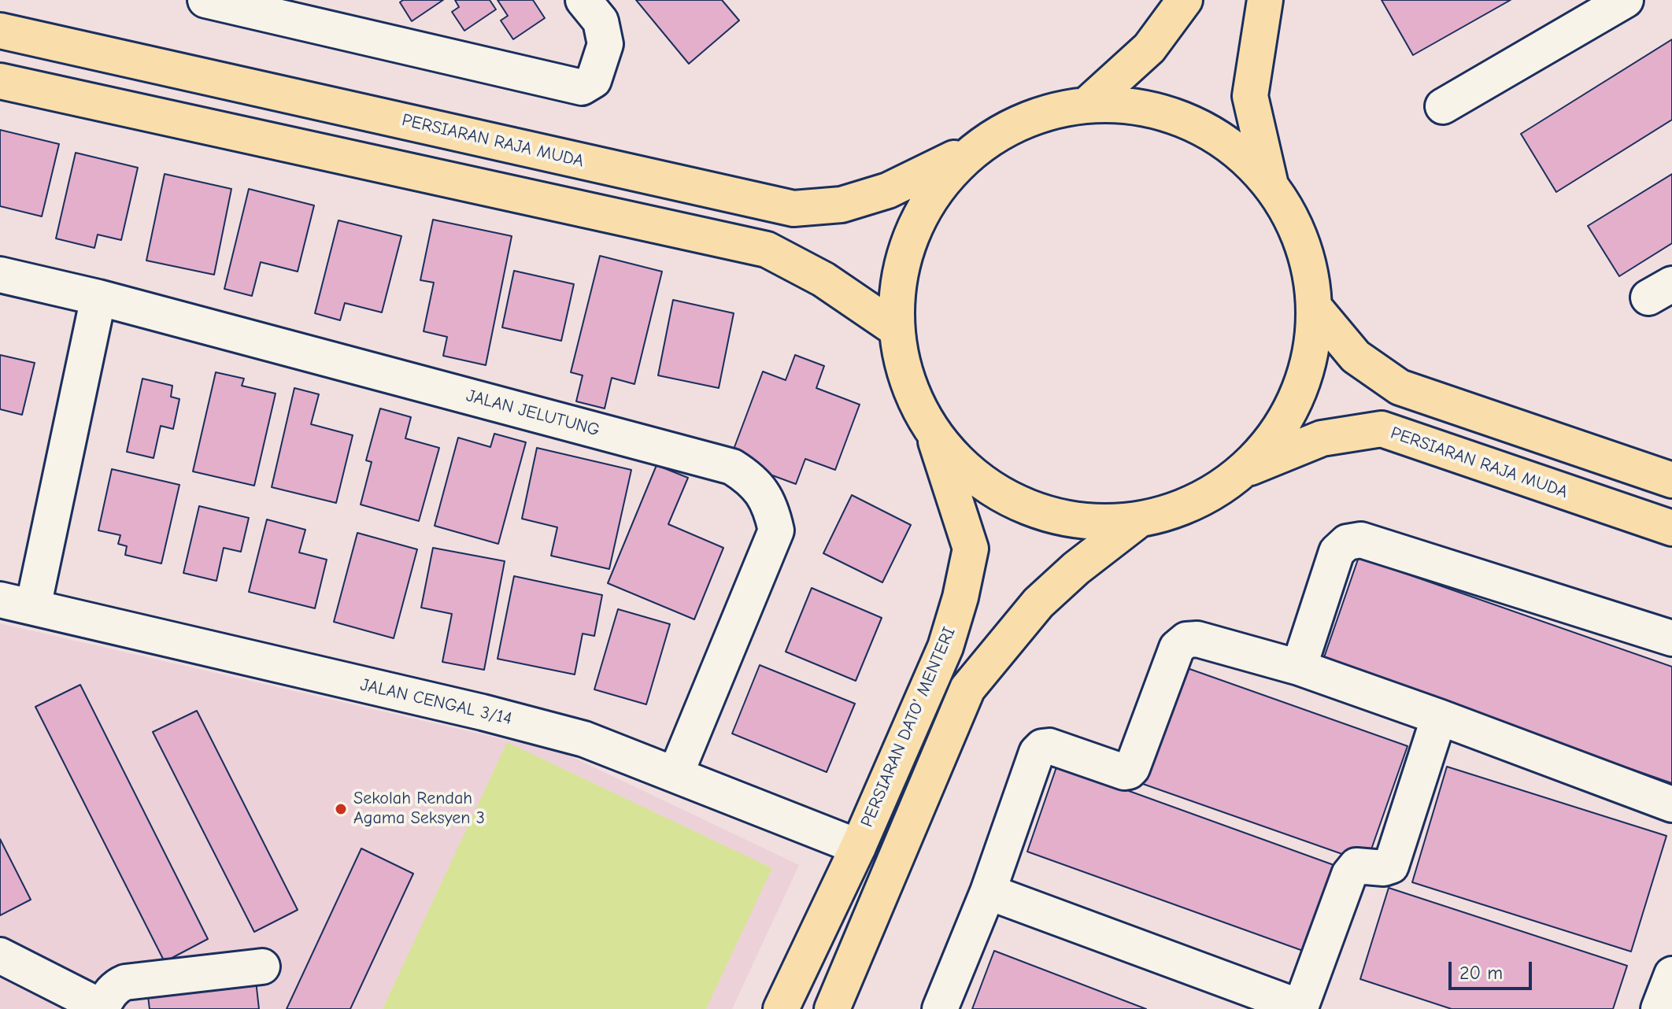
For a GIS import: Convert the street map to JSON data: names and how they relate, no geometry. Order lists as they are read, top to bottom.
{
  "streets": {
    "main road": ["PERSIARAN RAJA MUDA", "PERSIARAN DATO' MENTERI"],
    "street": ["JALAN JELUTUNG", "JALAN CENGAL 3/14"]
  },
  "crossings": [
    ["JALAN JELUTUNG", "JALAN CENGAL 3/14"],
    ["JALAN CENGAL 3/14", "PERSIARAN DATO' MENTERI"]
  ],
  "places": ["Sekolah Rendah Agama Seksyen 3"],
  "scale_bar": "20 m"
}
